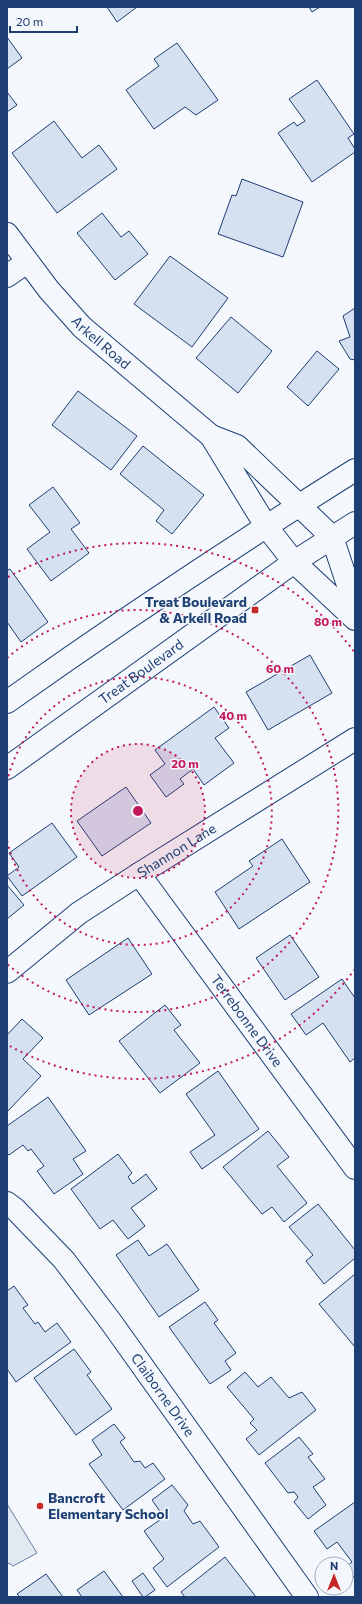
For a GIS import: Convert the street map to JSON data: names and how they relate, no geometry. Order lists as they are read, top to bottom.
{
  "streets": {
    "street": [
      "Arkell Road",
      "Treat Boulevard",
      "Shannon Lane",
      "Terrebonne Drive",
      "Claiborne Drive"
    ]
  },
  "crossings": [
    ["Arkell Road", "Treat Boulevard"],
    ["Shannon Lane", "Terrebonne Drive"]
  ],
  "places": {
    "transit": ["Treat Boulevard & Arkell Road"],
    "other": ["Bancroft Elementary School"]
  },
  "scale_bar": "20 m",
  "north": "top",
  "rings": [
    "80 m",
    "60 m",
    "40 m",
    "20 m"
  ]
}
